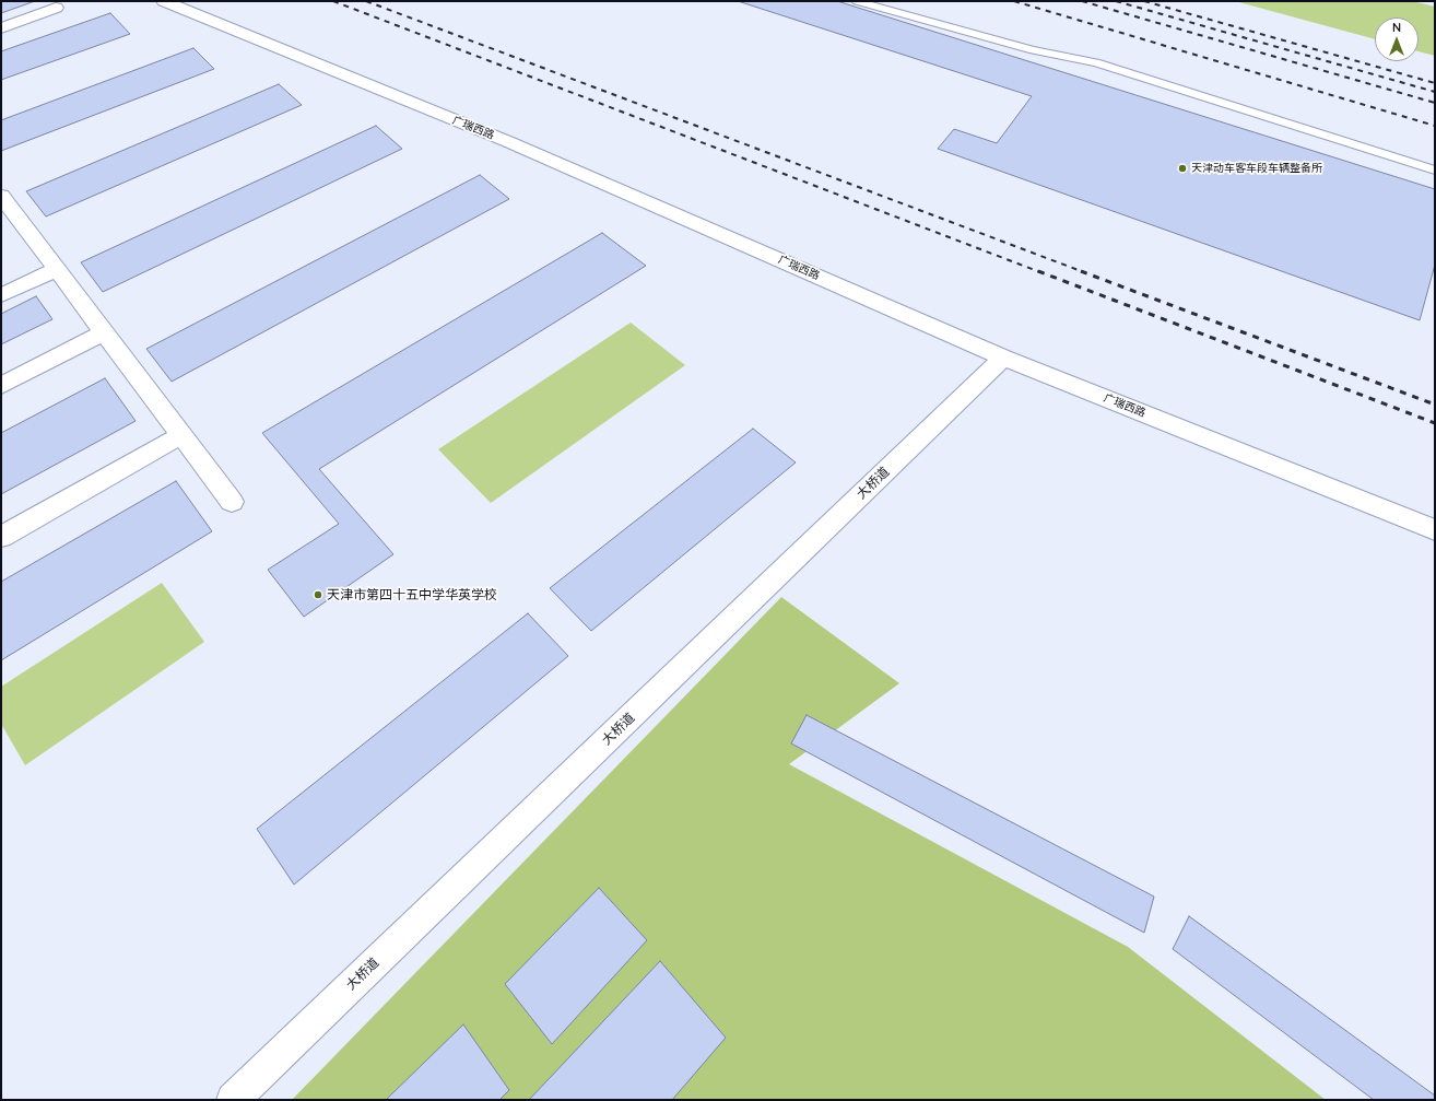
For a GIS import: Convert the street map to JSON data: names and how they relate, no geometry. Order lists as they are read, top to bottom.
{
  "streets": {
    "street": ["广瑞西路", "大桥道"]
  },
  "crossings": [
    ["广瑞西路", "大桥道"]
  ],
  "places": ["天津动车客车段车辆整备所", "天津市第四十五中学华英学校"],
  "north": "top"
}
